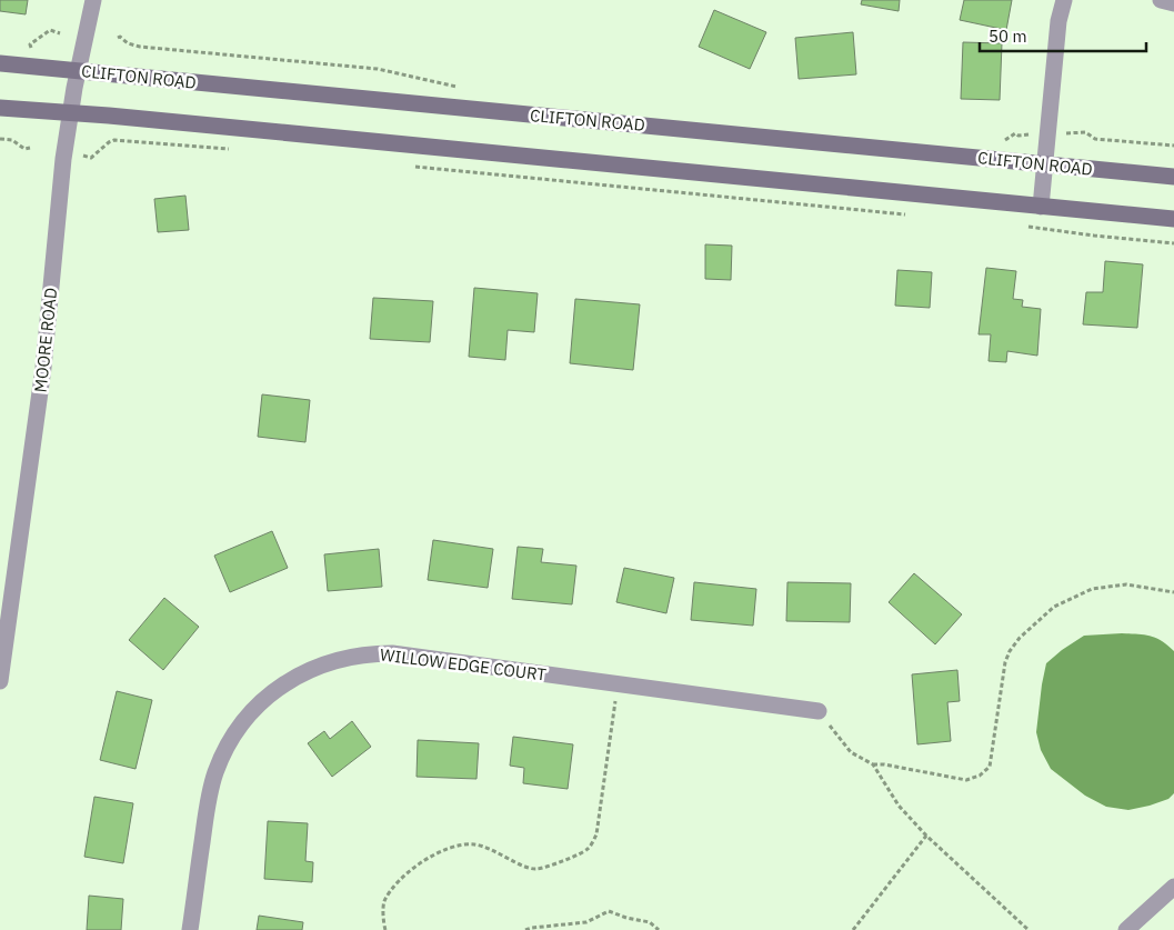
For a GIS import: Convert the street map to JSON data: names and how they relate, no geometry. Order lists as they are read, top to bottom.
{
  "streets": {
    "main road": ["CLIFTON ROAD"],
    "street": ["MOORE ROAD", "WILLOW EDGE COURT"]
  },
  "crossings": [
    ["CLIFTON ROAD", "MOORE ROAD"]
  ],
  "scale_bar": "50 m"
}
